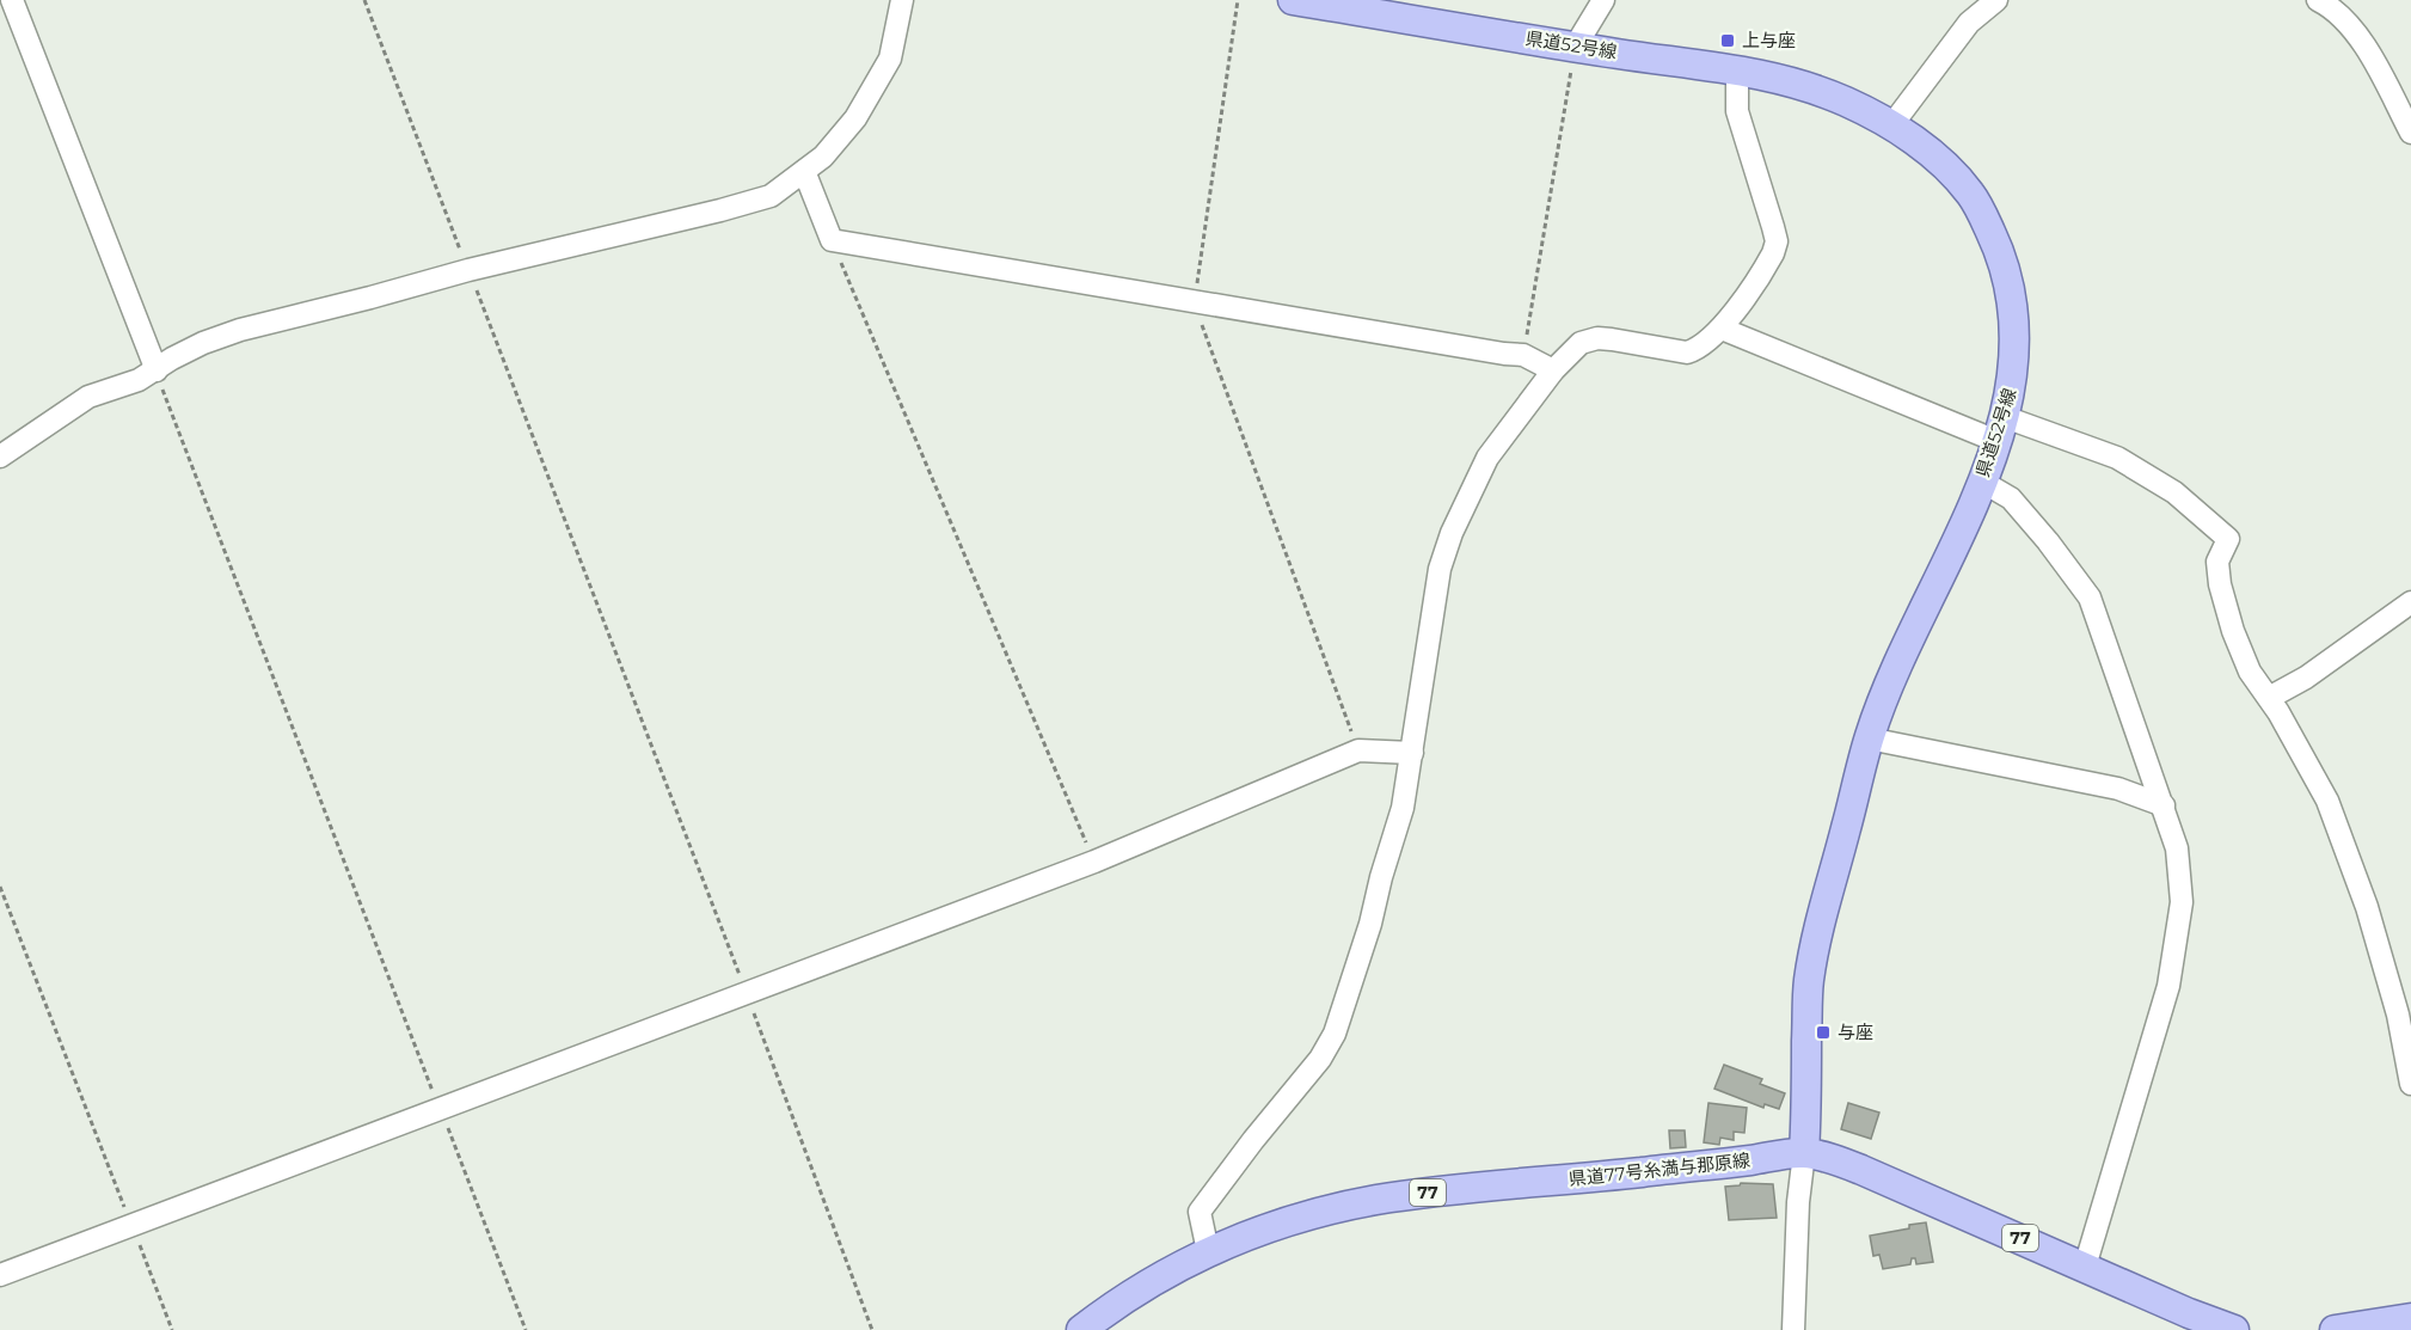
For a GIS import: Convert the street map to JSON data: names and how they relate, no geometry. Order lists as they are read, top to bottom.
{
  "streets": {
    "main road": ["県道52号線", "県道77号糸満与那原線", "77"]
  },
  "crossings": [
    ["県道52号線", "県道77号糸満与那原線"]
  ],
  "places": {
    "transit": ["上与座", "与座"]
  }
}
